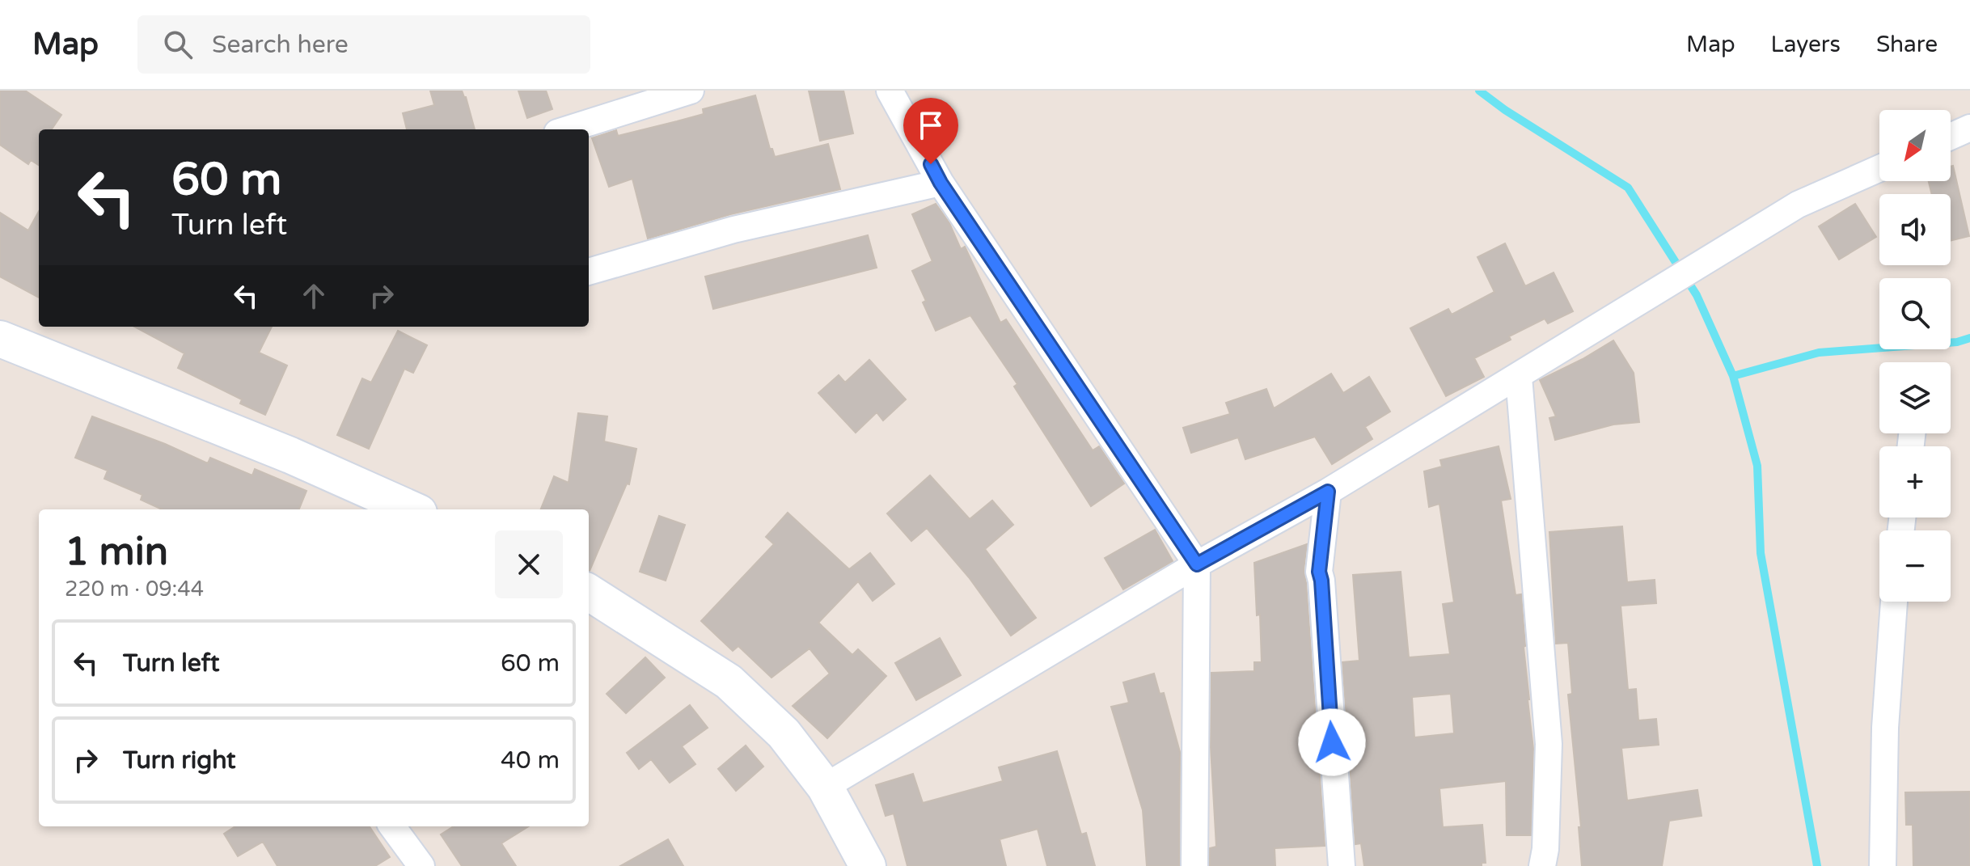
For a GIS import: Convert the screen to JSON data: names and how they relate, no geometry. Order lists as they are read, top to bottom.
{
  "north": "bottom left",
  "page": {
    "header": "Map",
    "search": "Search here",
    "nav": ["Map", "Layers", "Share"],
    "map_buttons": ["+", "−"],
    "turn": ["60 m", "Turn left"],
    "heading": ["1 min", "220 m · 09:44"],
    "list": [
      {
        "name": "Turn left",
        "value": "60 m"
      },
      {
        "name": "Turn right",
        "value": "40 m"
      }
    ]
  }
}
